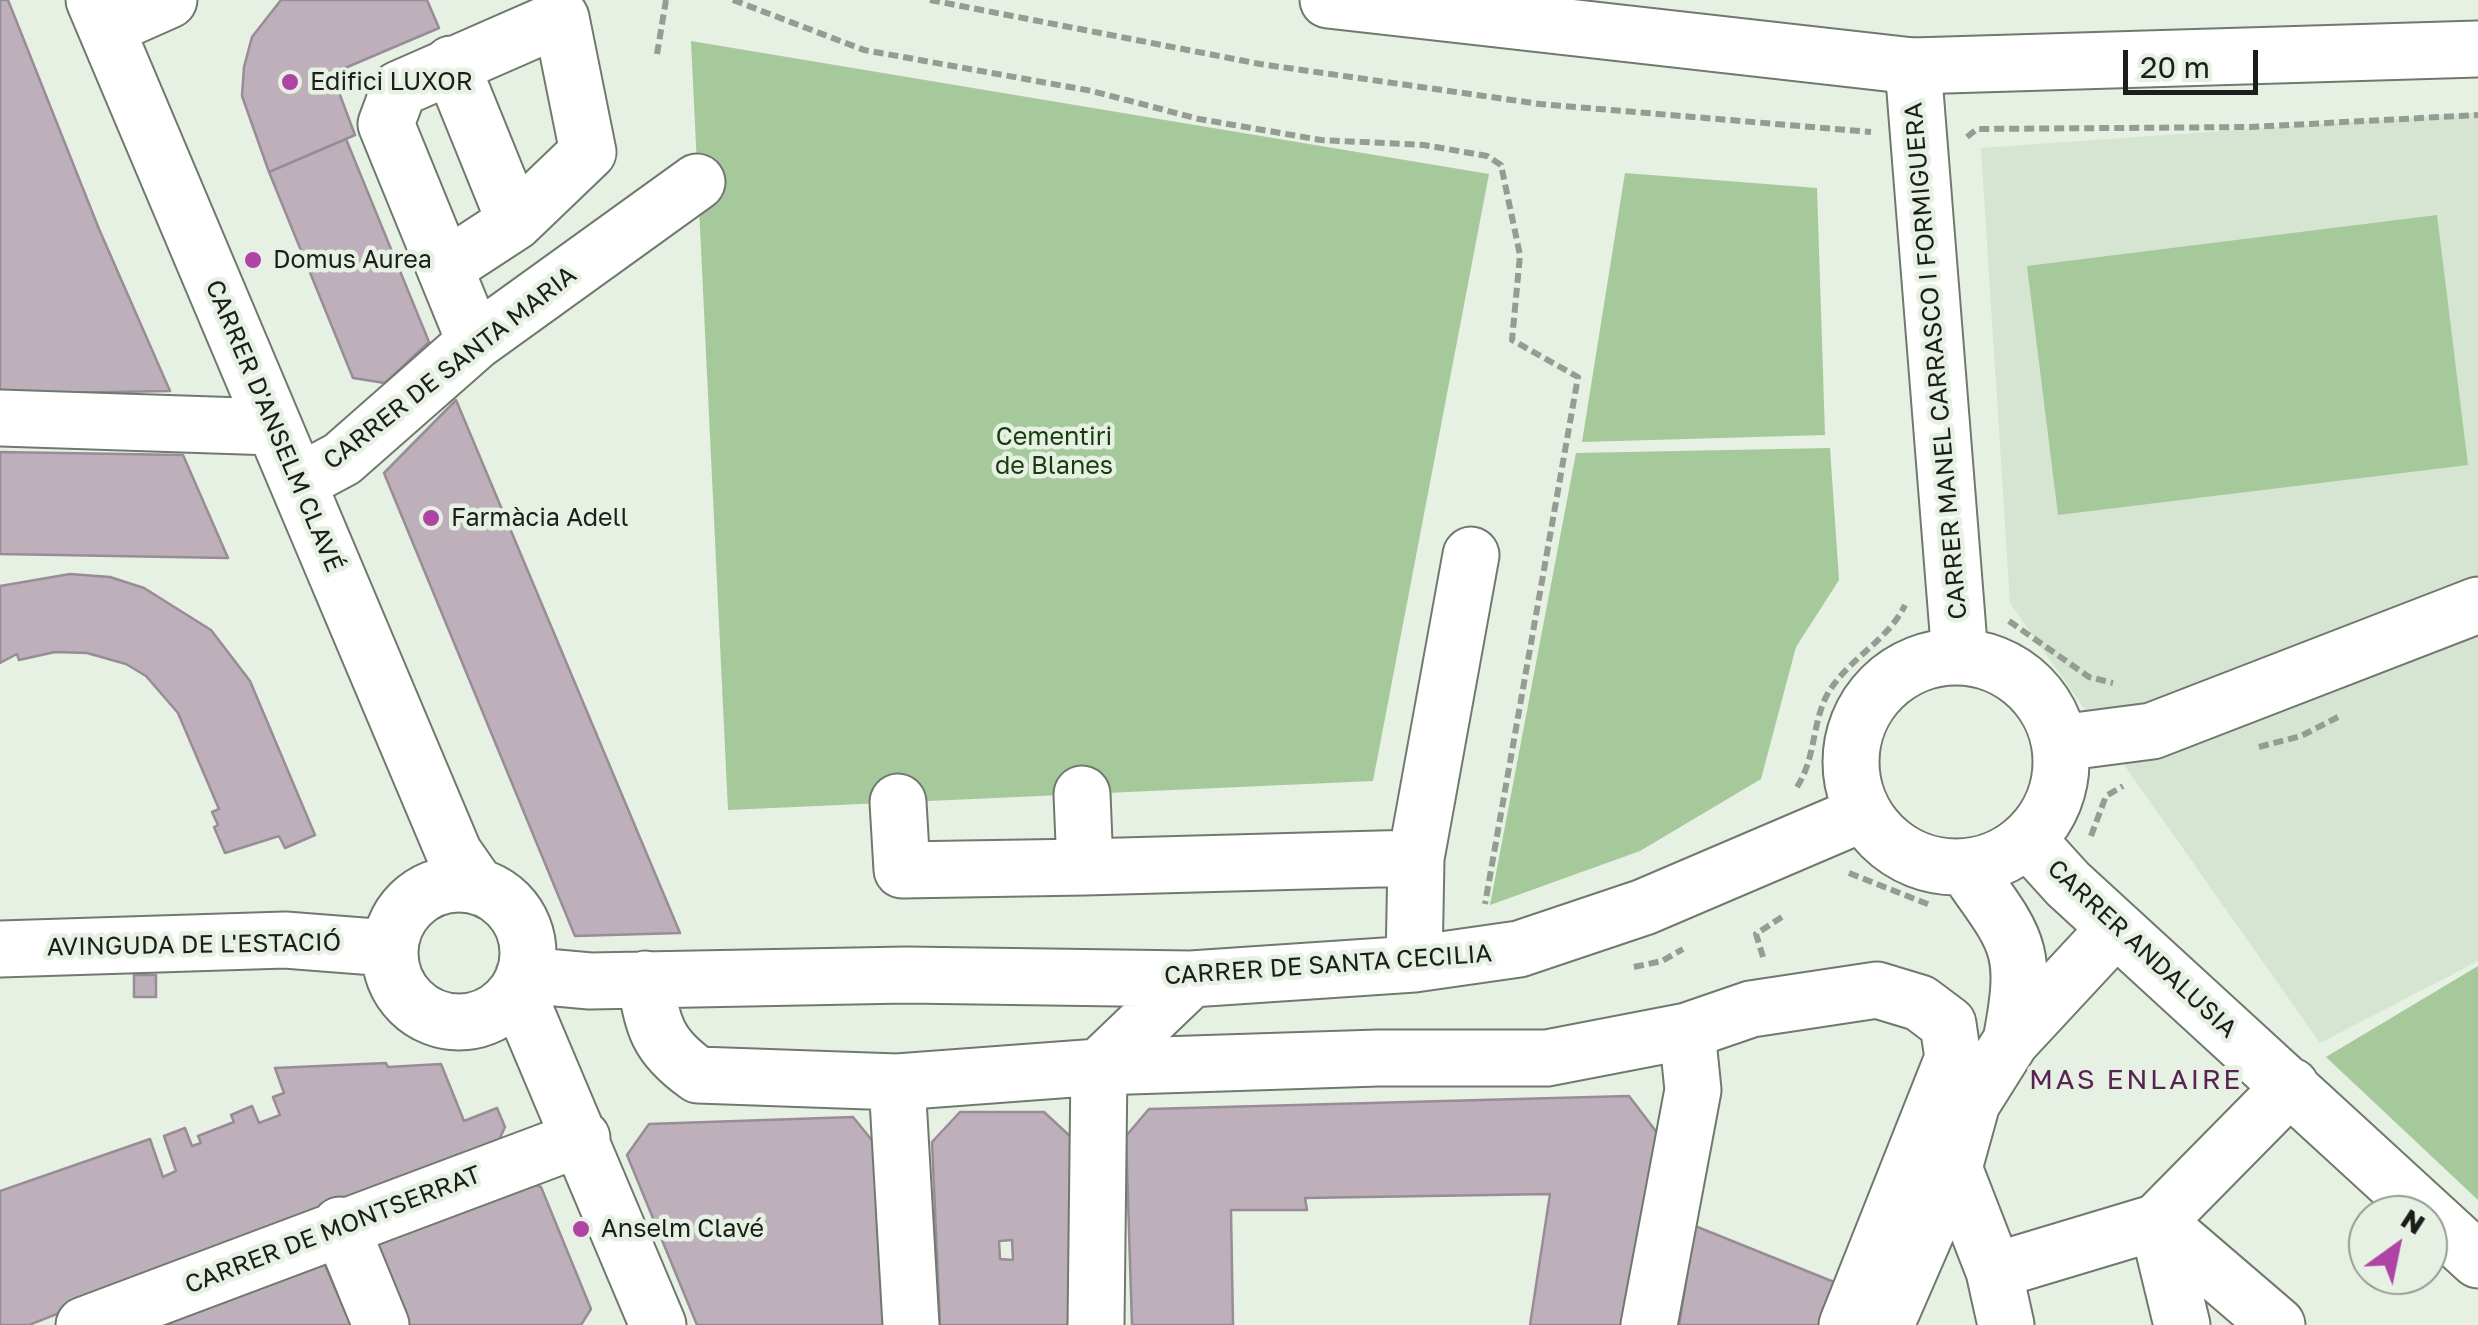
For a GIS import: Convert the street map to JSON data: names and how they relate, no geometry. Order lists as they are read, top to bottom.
{
  "streets": {
    "street": [
      "CARRER MANEL CARRASCO I FORMIGUERA",
      "CARRER DE SANTA MARIA",
      "CARRER D'ANSELM CLAVÉ",
      "AVINGUDA DE L'ESTACIÓ",
      "CARRER ANDALUSIA",
      "CARRER DE SANTA CECILIA",
      "CARRER DE MONTSERRAT"
    ]
  },
  "crossings": [
    ["CARRER MANEL CARRASCO I FORMIGUERA", "CARRER ANDALUSIA"],
    ["CARRER MANEL CARRASCO I FORMIGUERA", "CARRER DE SANTA CECILIA"],
    ["CARRER DE SANTA MARIA", "CARRER D'ANSELM CLAVÉ"],
    ["CARRER D'ANSELM CLAVÉ", "AVINGUDA DE L'ESTACIÓ"],
    ["CARRER D'ANSELM CLAVÉ", "CARRER DE SANTA CECILIA"],
    ["CARRER D'ANSELM CLAVÉ", "CARRER DE MONTSERRAT"],
    ["AVINGUDA DE L'ESTACIÓ", "CARRER DE SANTA CECILIA"],
    ["CARRER ANDALUSIA", "CARRER DE SANTA CECILIA"]
  ],
  "districts": ["MAS ENLAIRE"],
  "parks": ["Cementiri de Blanes"],
  "places": [
    "Edifici LUXOR",
    "Domus Aurea",
    "Farmàcia Adell",
    "Anselm Clavé"
  ],
  "scale_bar": "20 m",
  "north": "top right"
}
